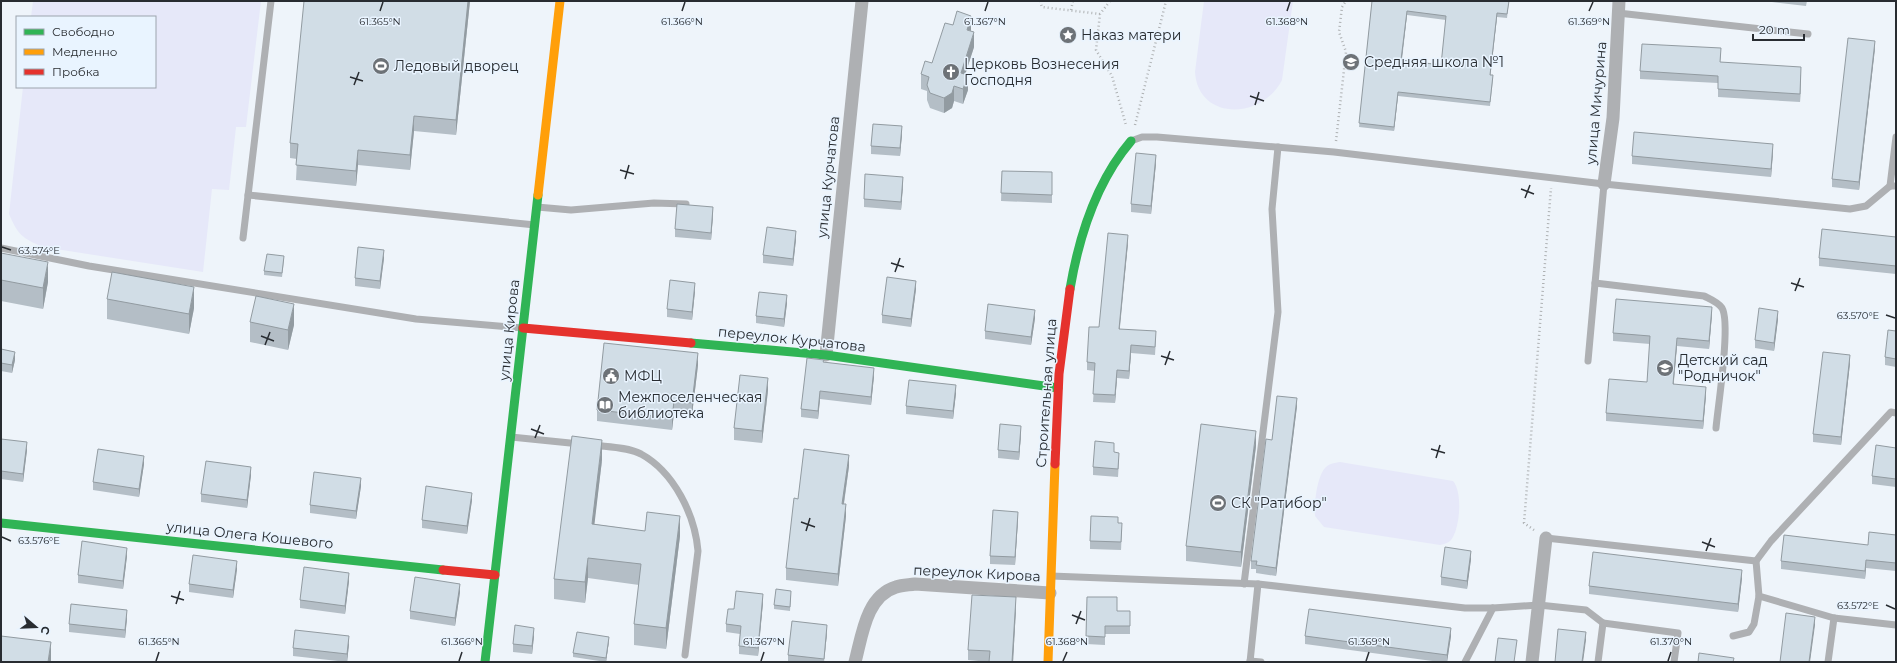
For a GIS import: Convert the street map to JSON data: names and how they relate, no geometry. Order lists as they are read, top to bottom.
{
  "streets": {
    "street": [
      "улица Мичурина",
      "улица Курчатова",
      "улица Кирова",
      "переулок Курчатова",
      "Строительная улица",
      "улица Олега Кошевого",
      "переулок Кирова"
    ]
  },
  "crossings": [
    ["улица Курчатова", "переулок Курчатова"],
    ["улица Кирова", "переулок Курчатова"],
    ["улица Кирова", "улица Олега Кошевого"],
    ["переулок Курчатова", "Строительная улица"],
    ["Строительная улица", "переулок Кирова"]
  ],
  "places": {
    "place": ["Наказ матери"],
    "school or university": ["Средняя школа №1", "Детский сад \"Родничок\""],
    "sports": ["Ледовый дворец", "СК \"Ратибор\""],
    "church": ["Церковь Вознесения Господня"],
    "public building": ["МФЦ"],
    "library": ["Межпоселенческая библиотека"]
  },
  "legend": ["Свободно", "Медленно", "Пробка"],
  "scale_bar": "20 m",
  "north": "right",
  "coordinates": [
    "61.365°N",
    "61.366°N",
    "61.367°N",
    "61.368°N",
    "61.369°N",
    "63.574°E",
    "63.570°E",
    "63.576°E",
    "63.572°E",
    "61.370°N"
  ]
}
